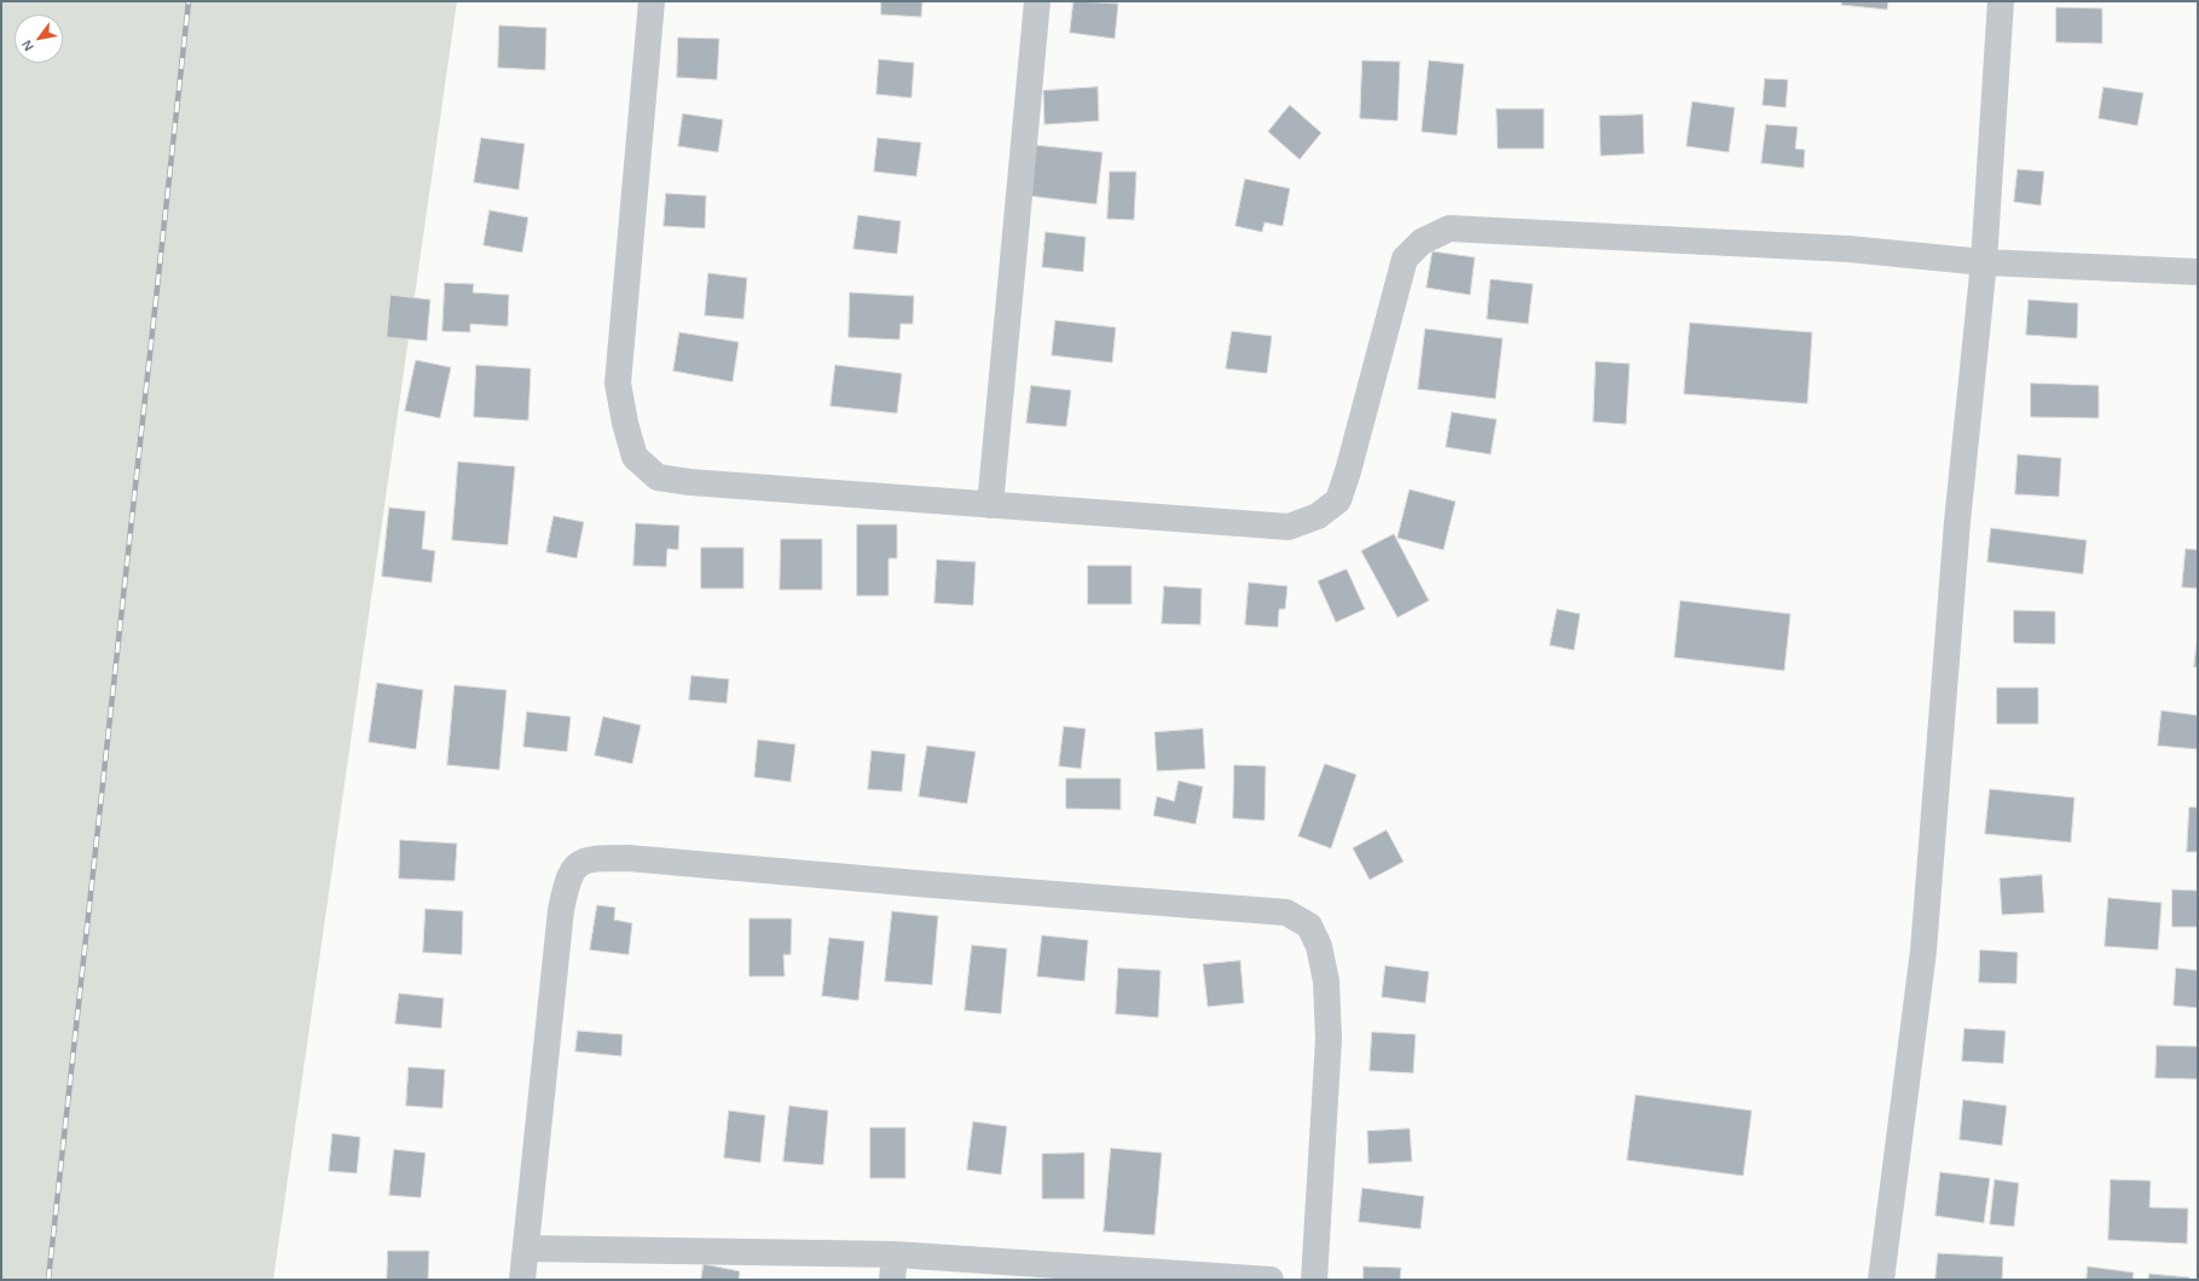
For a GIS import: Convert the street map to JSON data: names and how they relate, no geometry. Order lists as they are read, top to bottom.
{
  "north": "bottom left"
}
